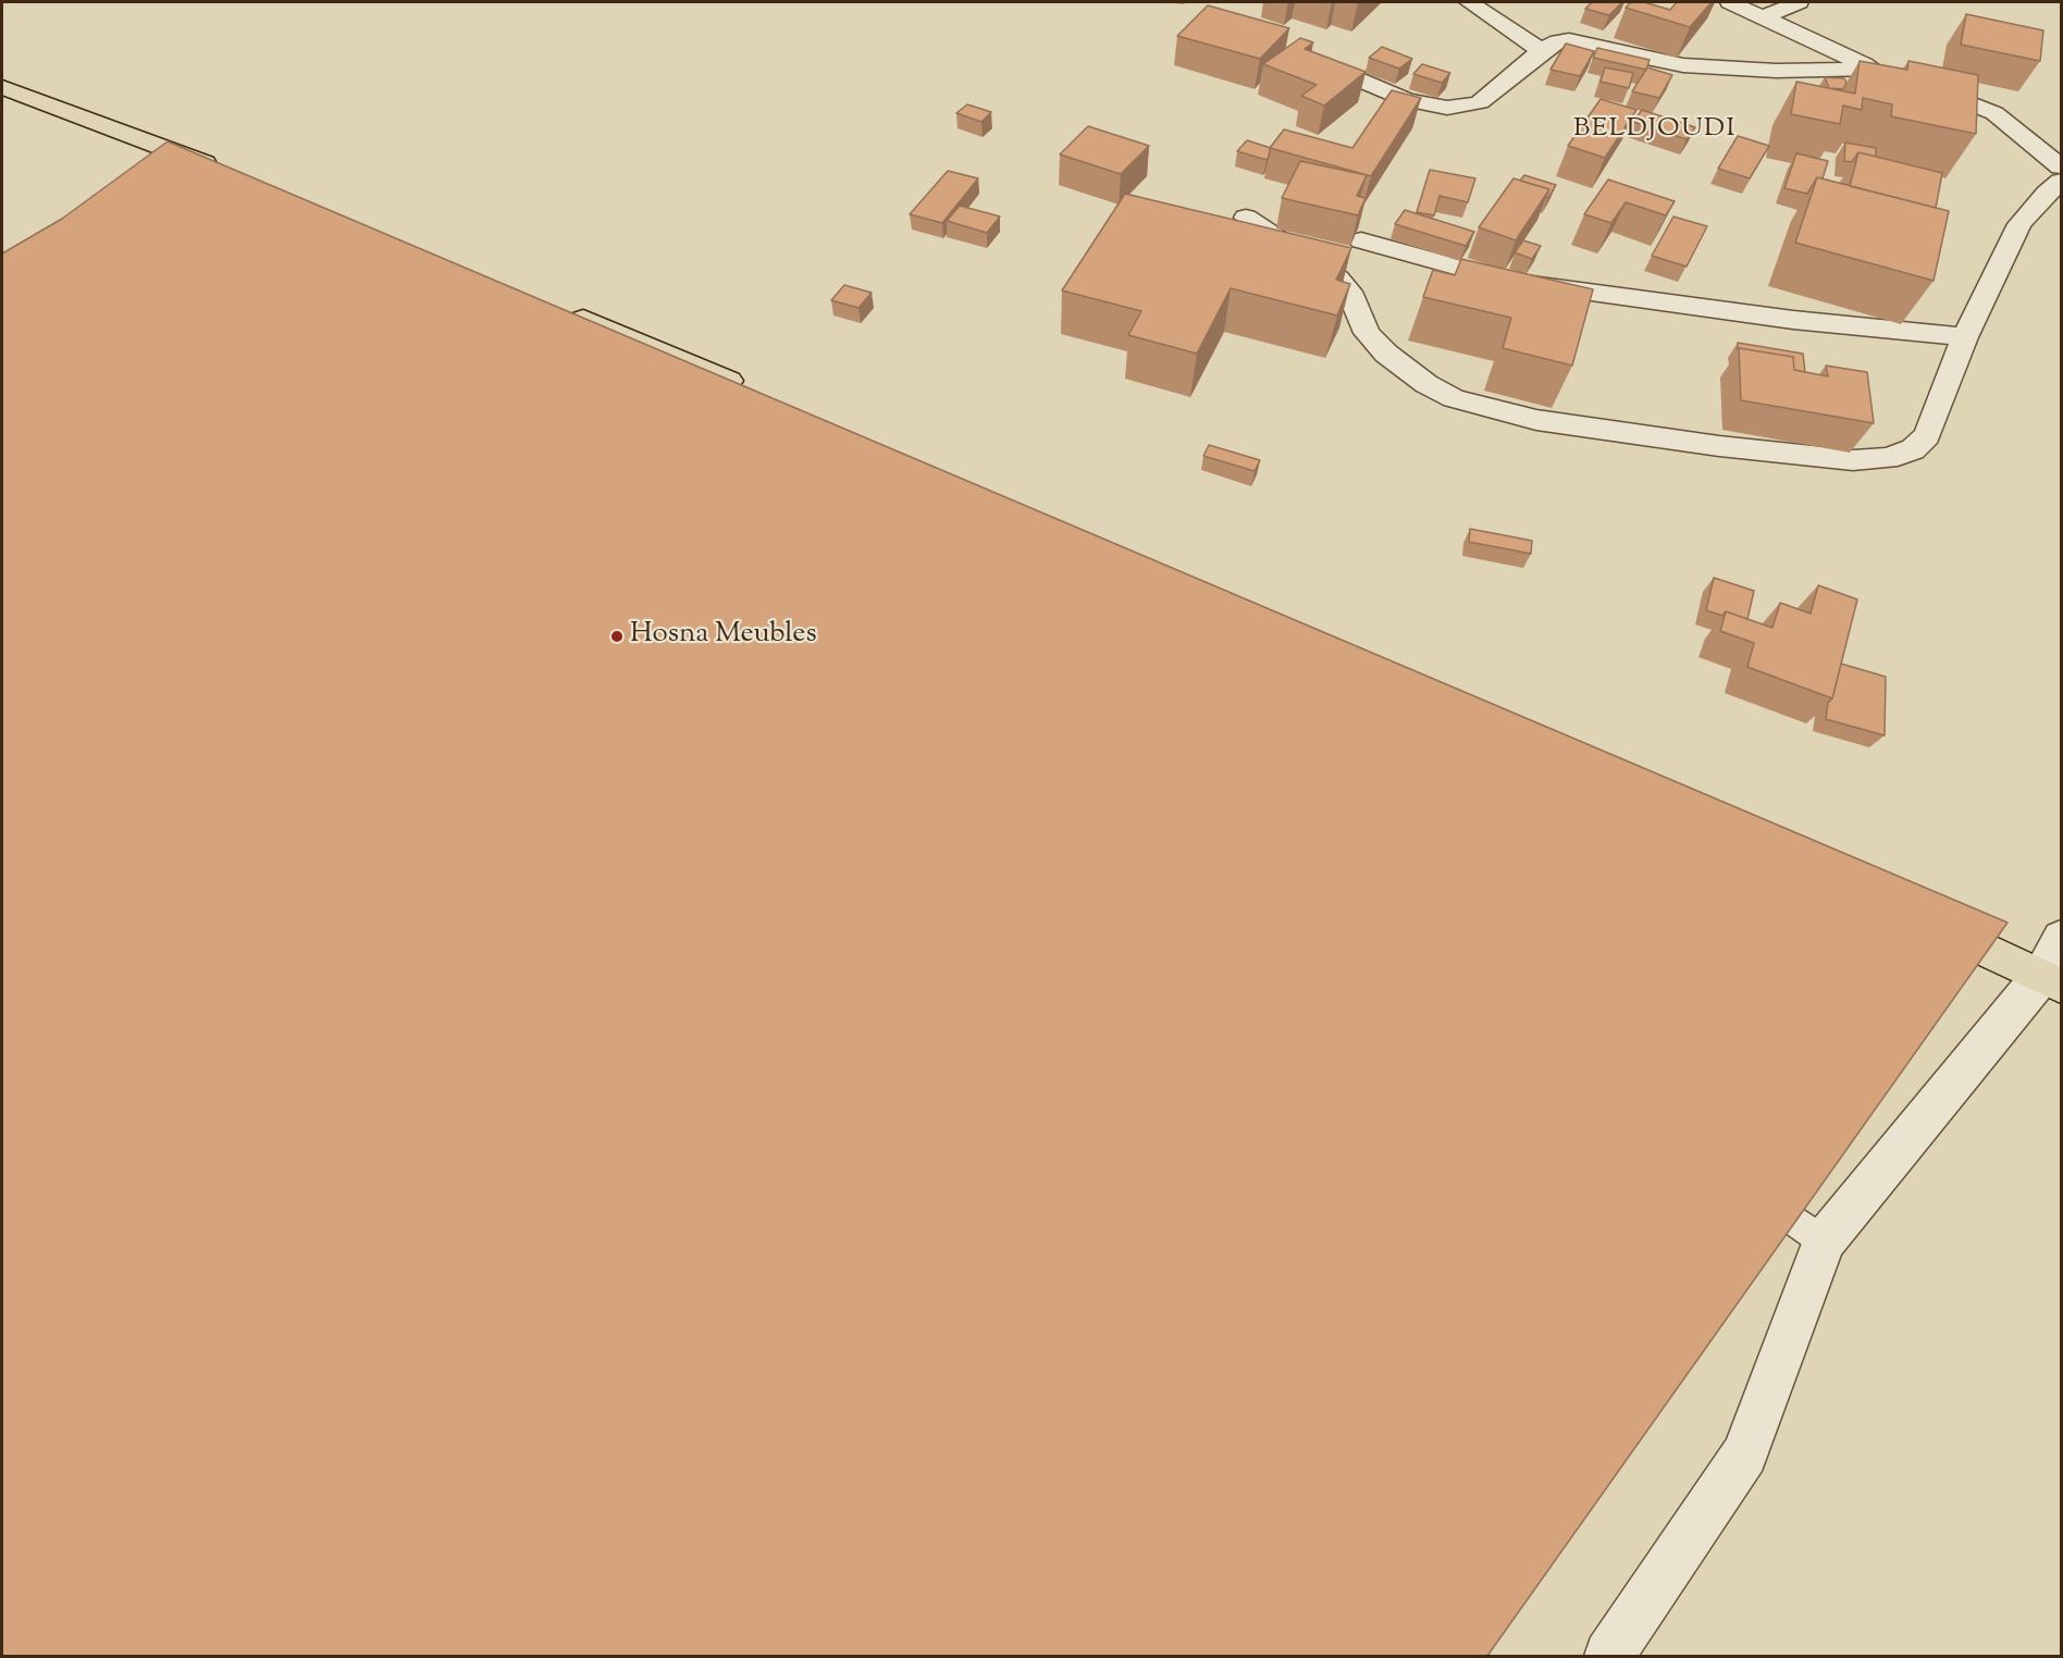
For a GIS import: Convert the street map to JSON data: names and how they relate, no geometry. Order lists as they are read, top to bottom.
{
  "districts": ["BELDJOUDI"],
  "places": ["Hosna Meubles"]
}
